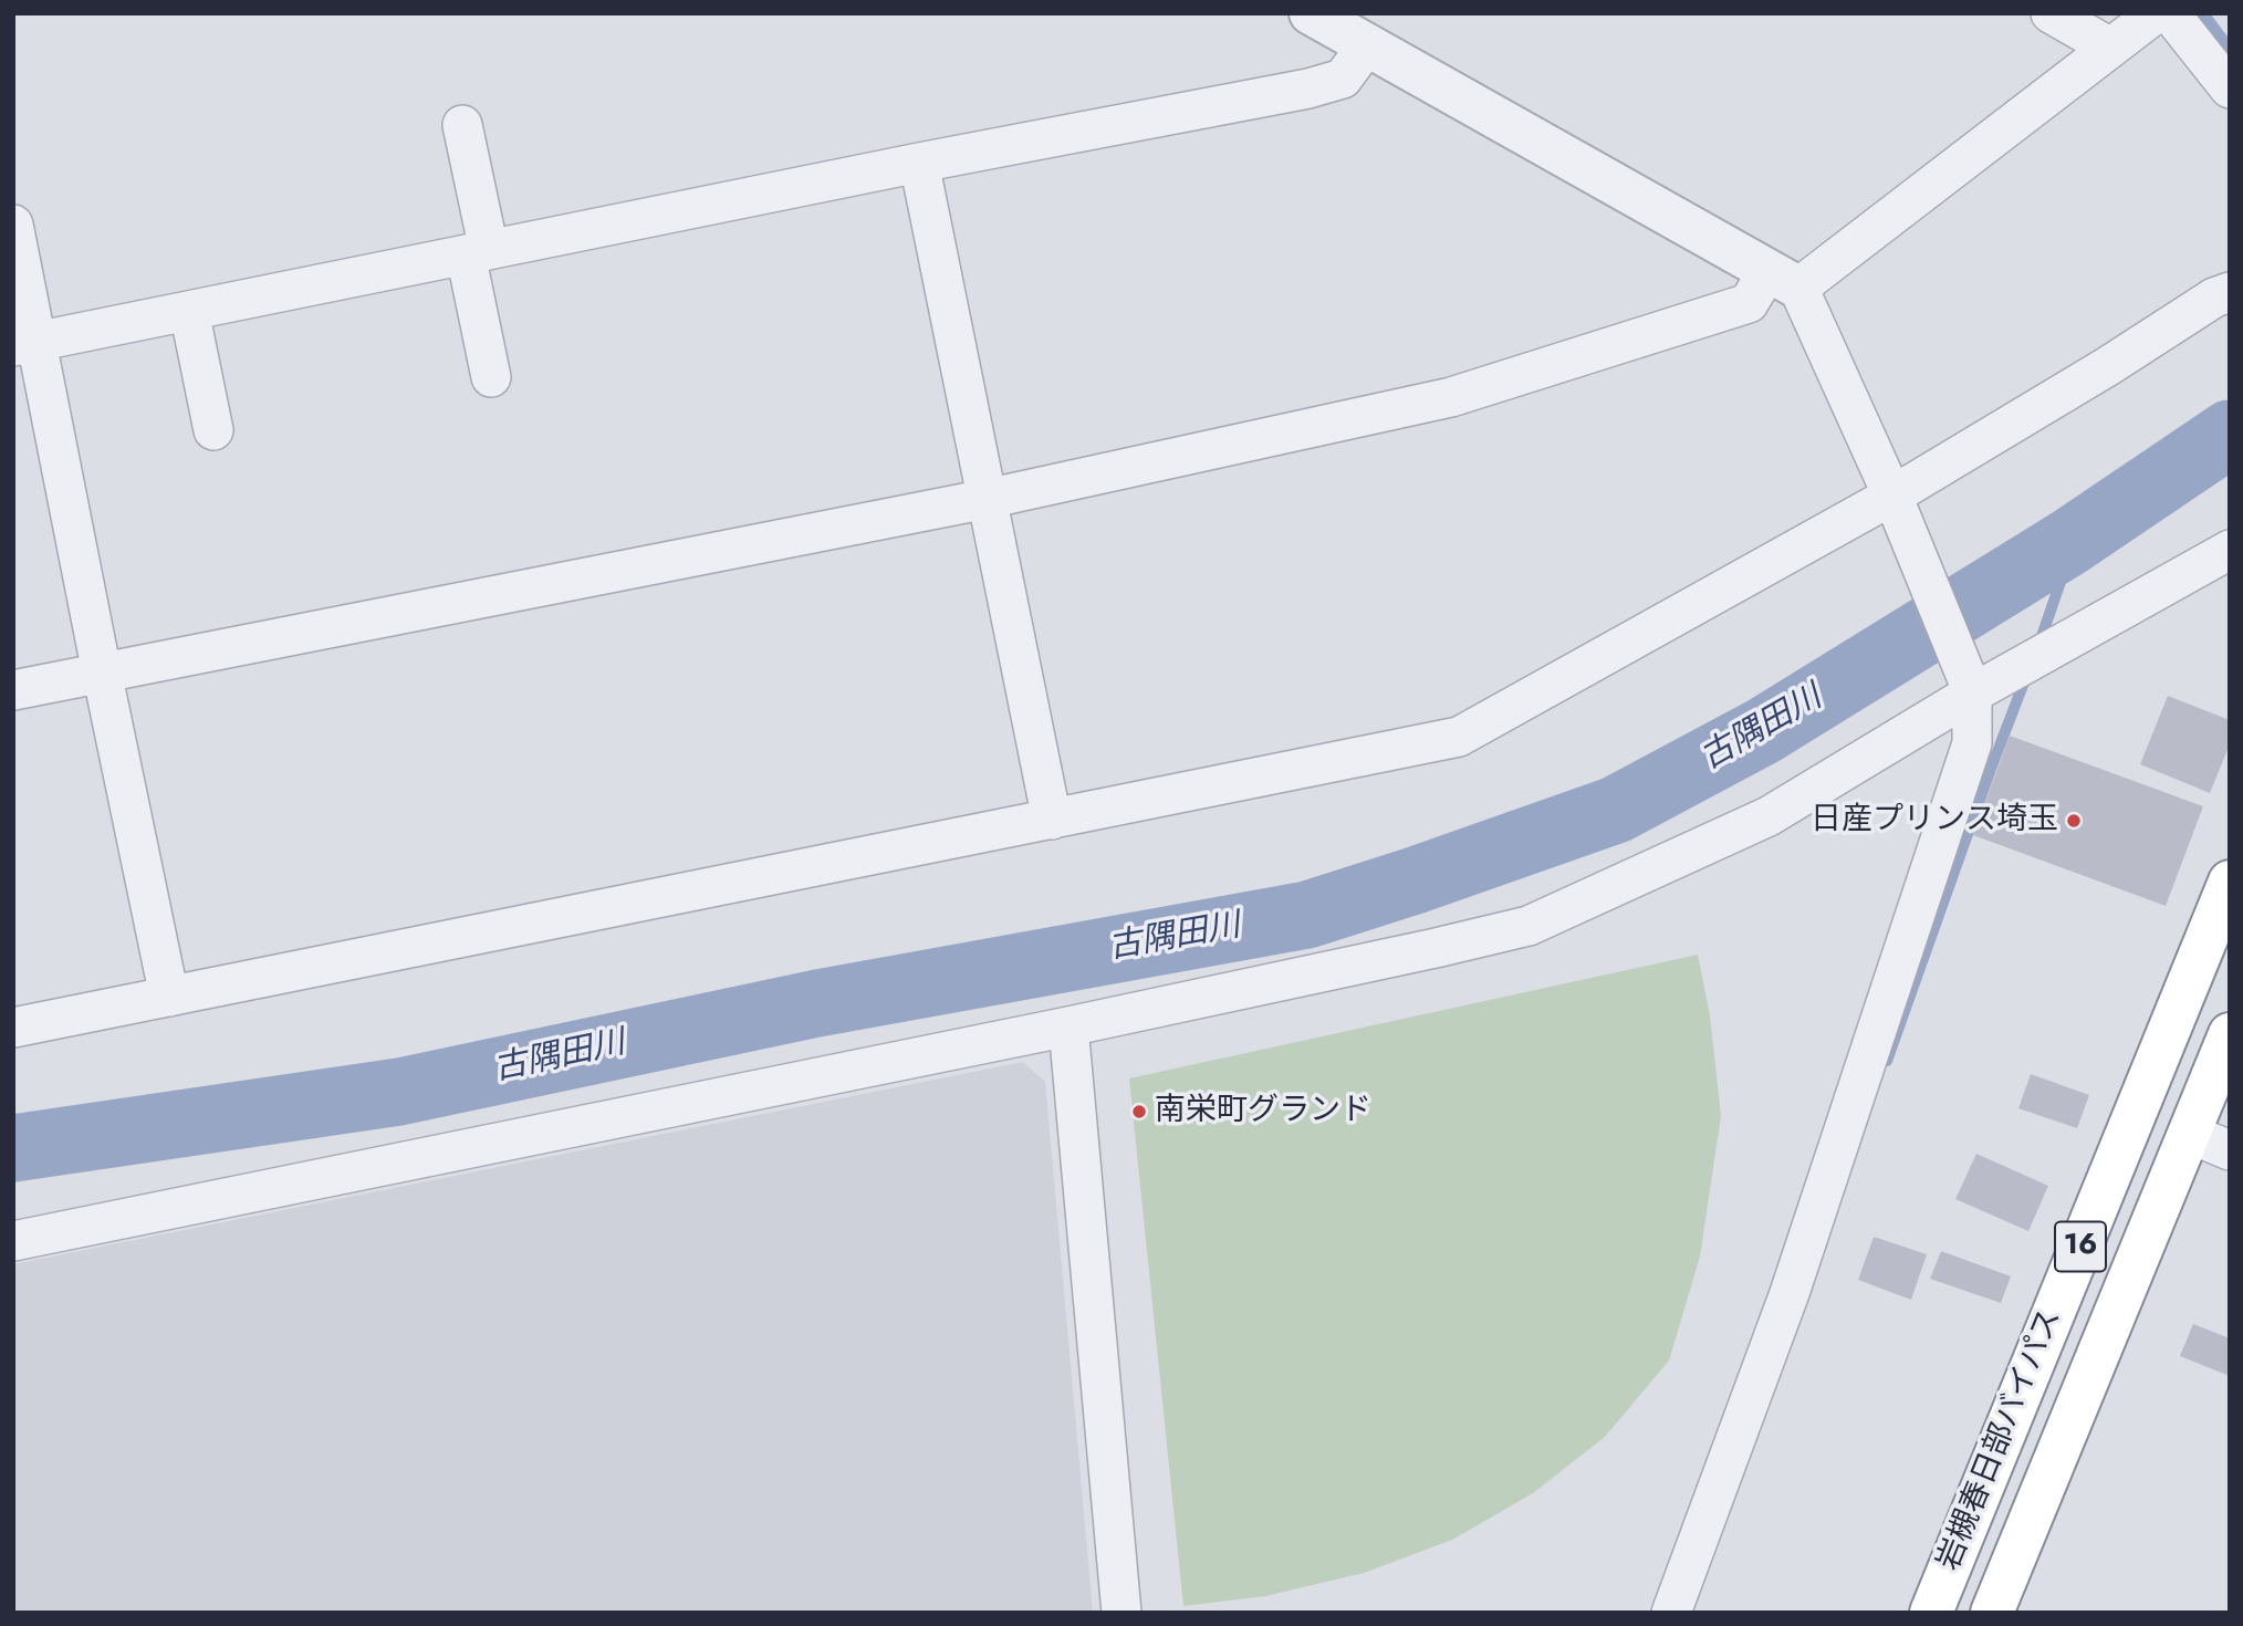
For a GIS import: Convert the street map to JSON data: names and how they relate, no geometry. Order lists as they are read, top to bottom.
{
  "streets": {
    "highway": ["16", "岩槻春日部バイパス"]
  },
  "water": ["古隅田川"],
  "places": ["日産プリンス埼玉", "南栄町グランド"]
}
